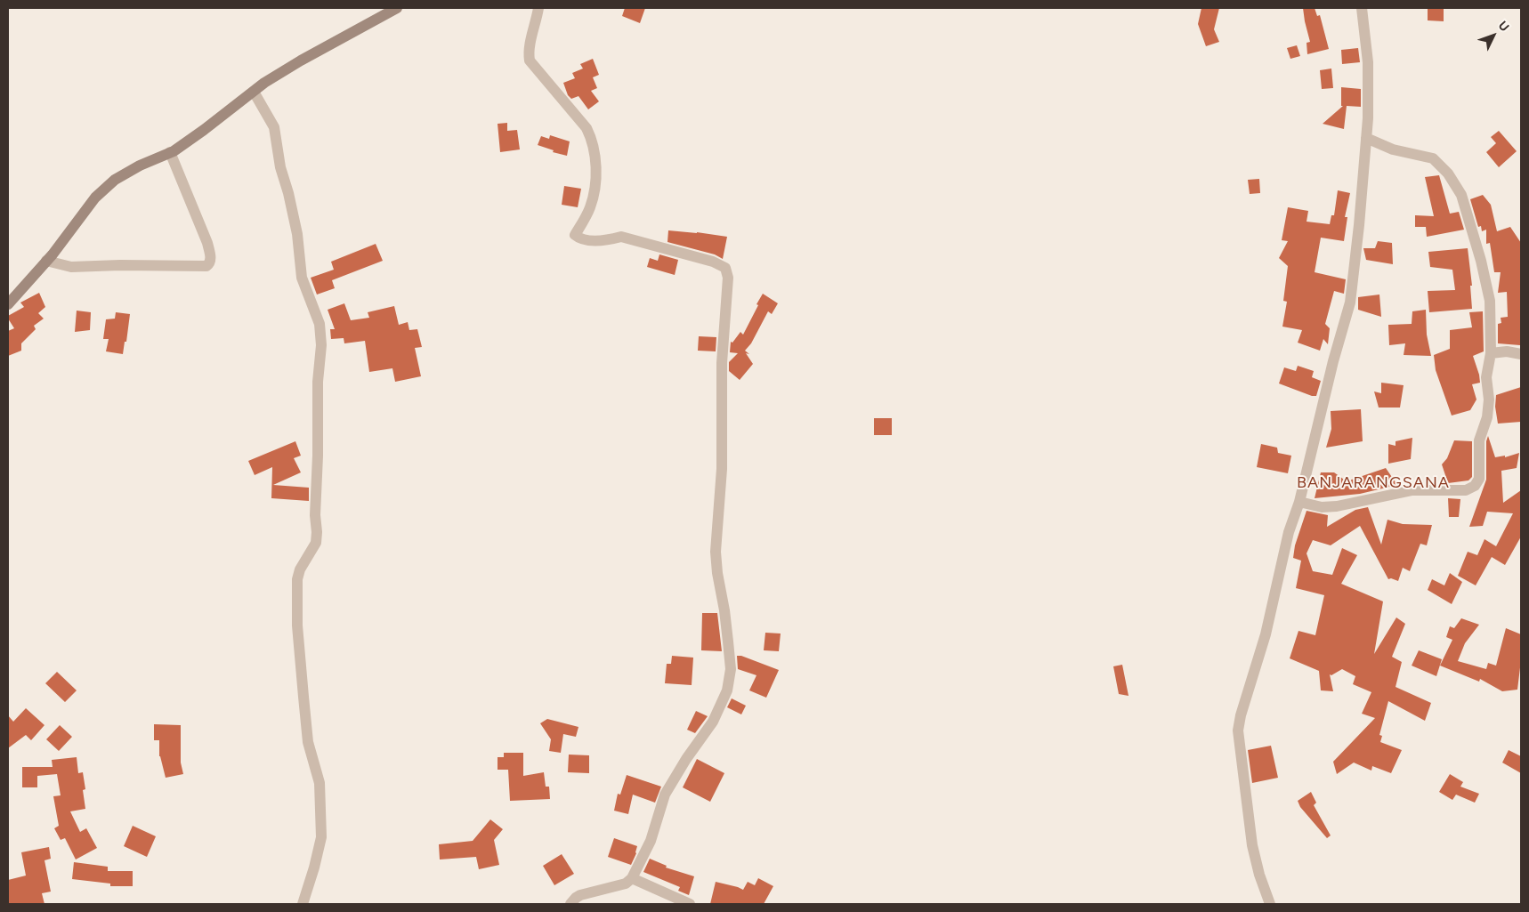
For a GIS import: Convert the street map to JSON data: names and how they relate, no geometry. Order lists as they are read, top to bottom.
{
  "districts": ["BANJARANGSANA"],
  "north": "top right"
}
